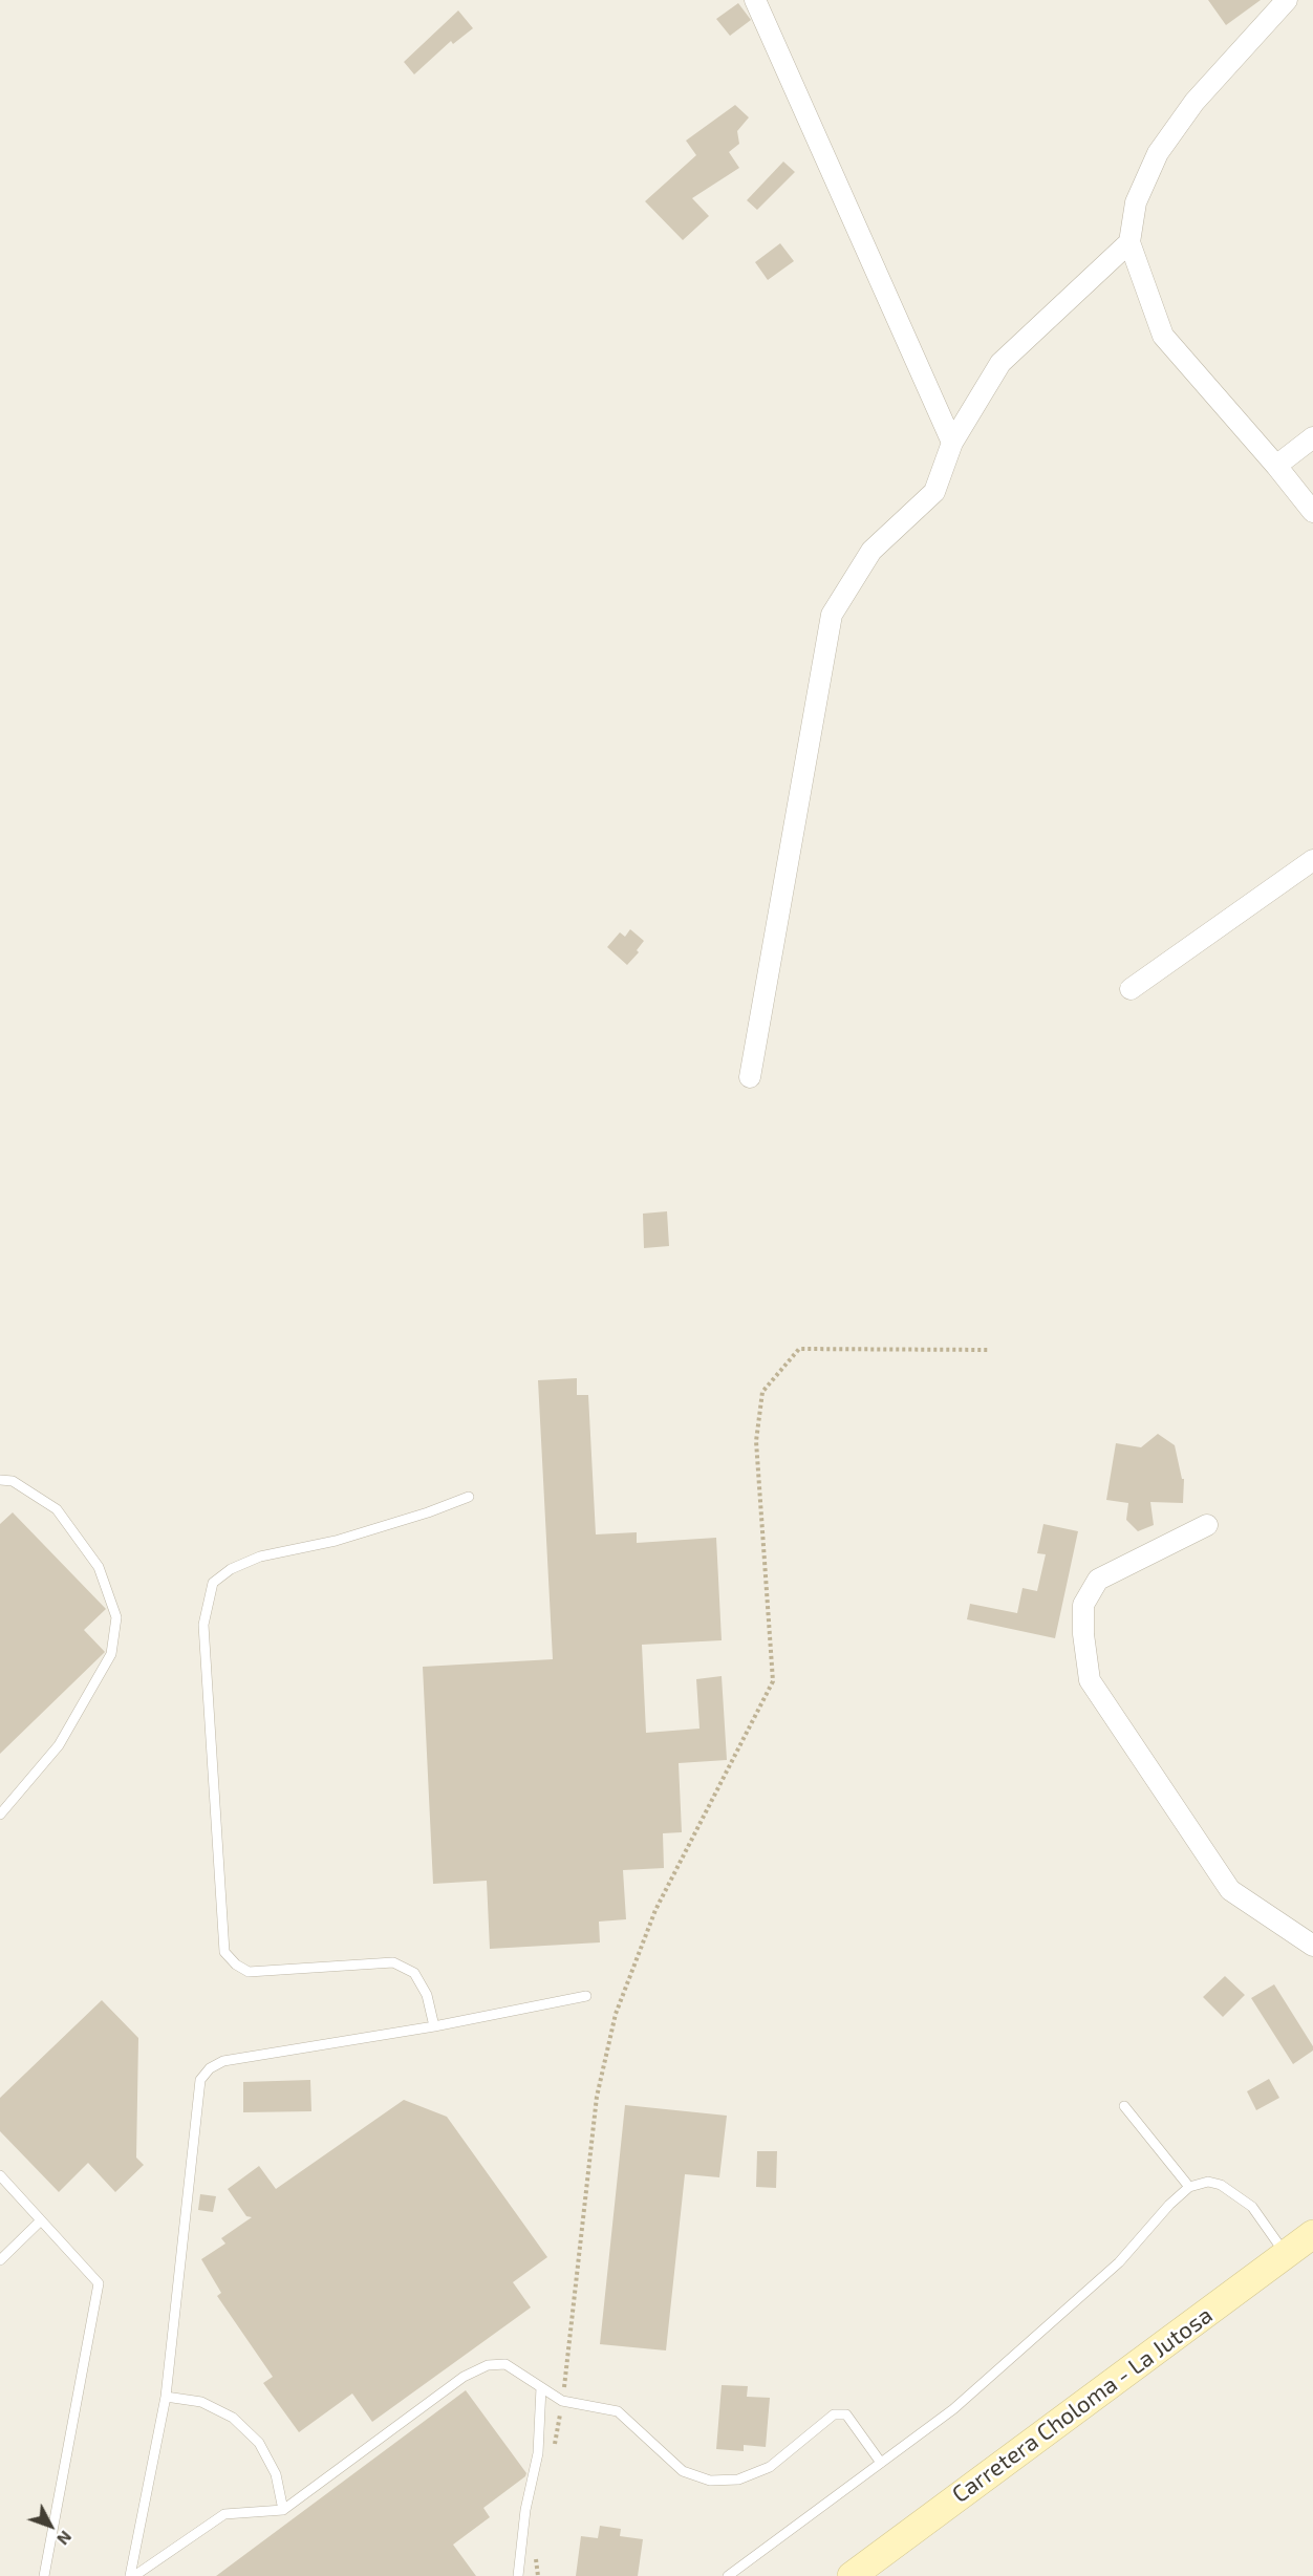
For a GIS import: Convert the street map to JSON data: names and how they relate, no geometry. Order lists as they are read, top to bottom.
{
  "streets": {
    "street": ["Carretera Choloma - La Jutosa"]
  },
  "north": "bottom right"
}
